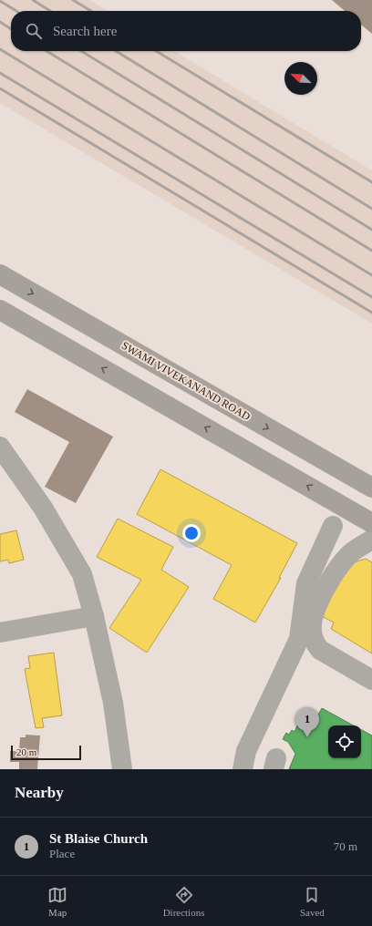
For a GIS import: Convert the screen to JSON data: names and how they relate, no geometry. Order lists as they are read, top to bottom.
{
  "streets": {
    "main road": ["SWAMI VIVEKANAND ROAD"]
  },
  "scale_bar": "20 m",
  "north": "top left",
  "page": {
    "search": "Search here",
    "pins": "1",
    "scale": "20 m",
    "heading": "Nearby",
    "list": [
      {
        "mark": "1",
        "name": "St Blaise Church",
        "note": "Place",
        "value": "70 m"
      }
    ],
    "nav": ["Map", "Directions", "Saved"]
  }
}
